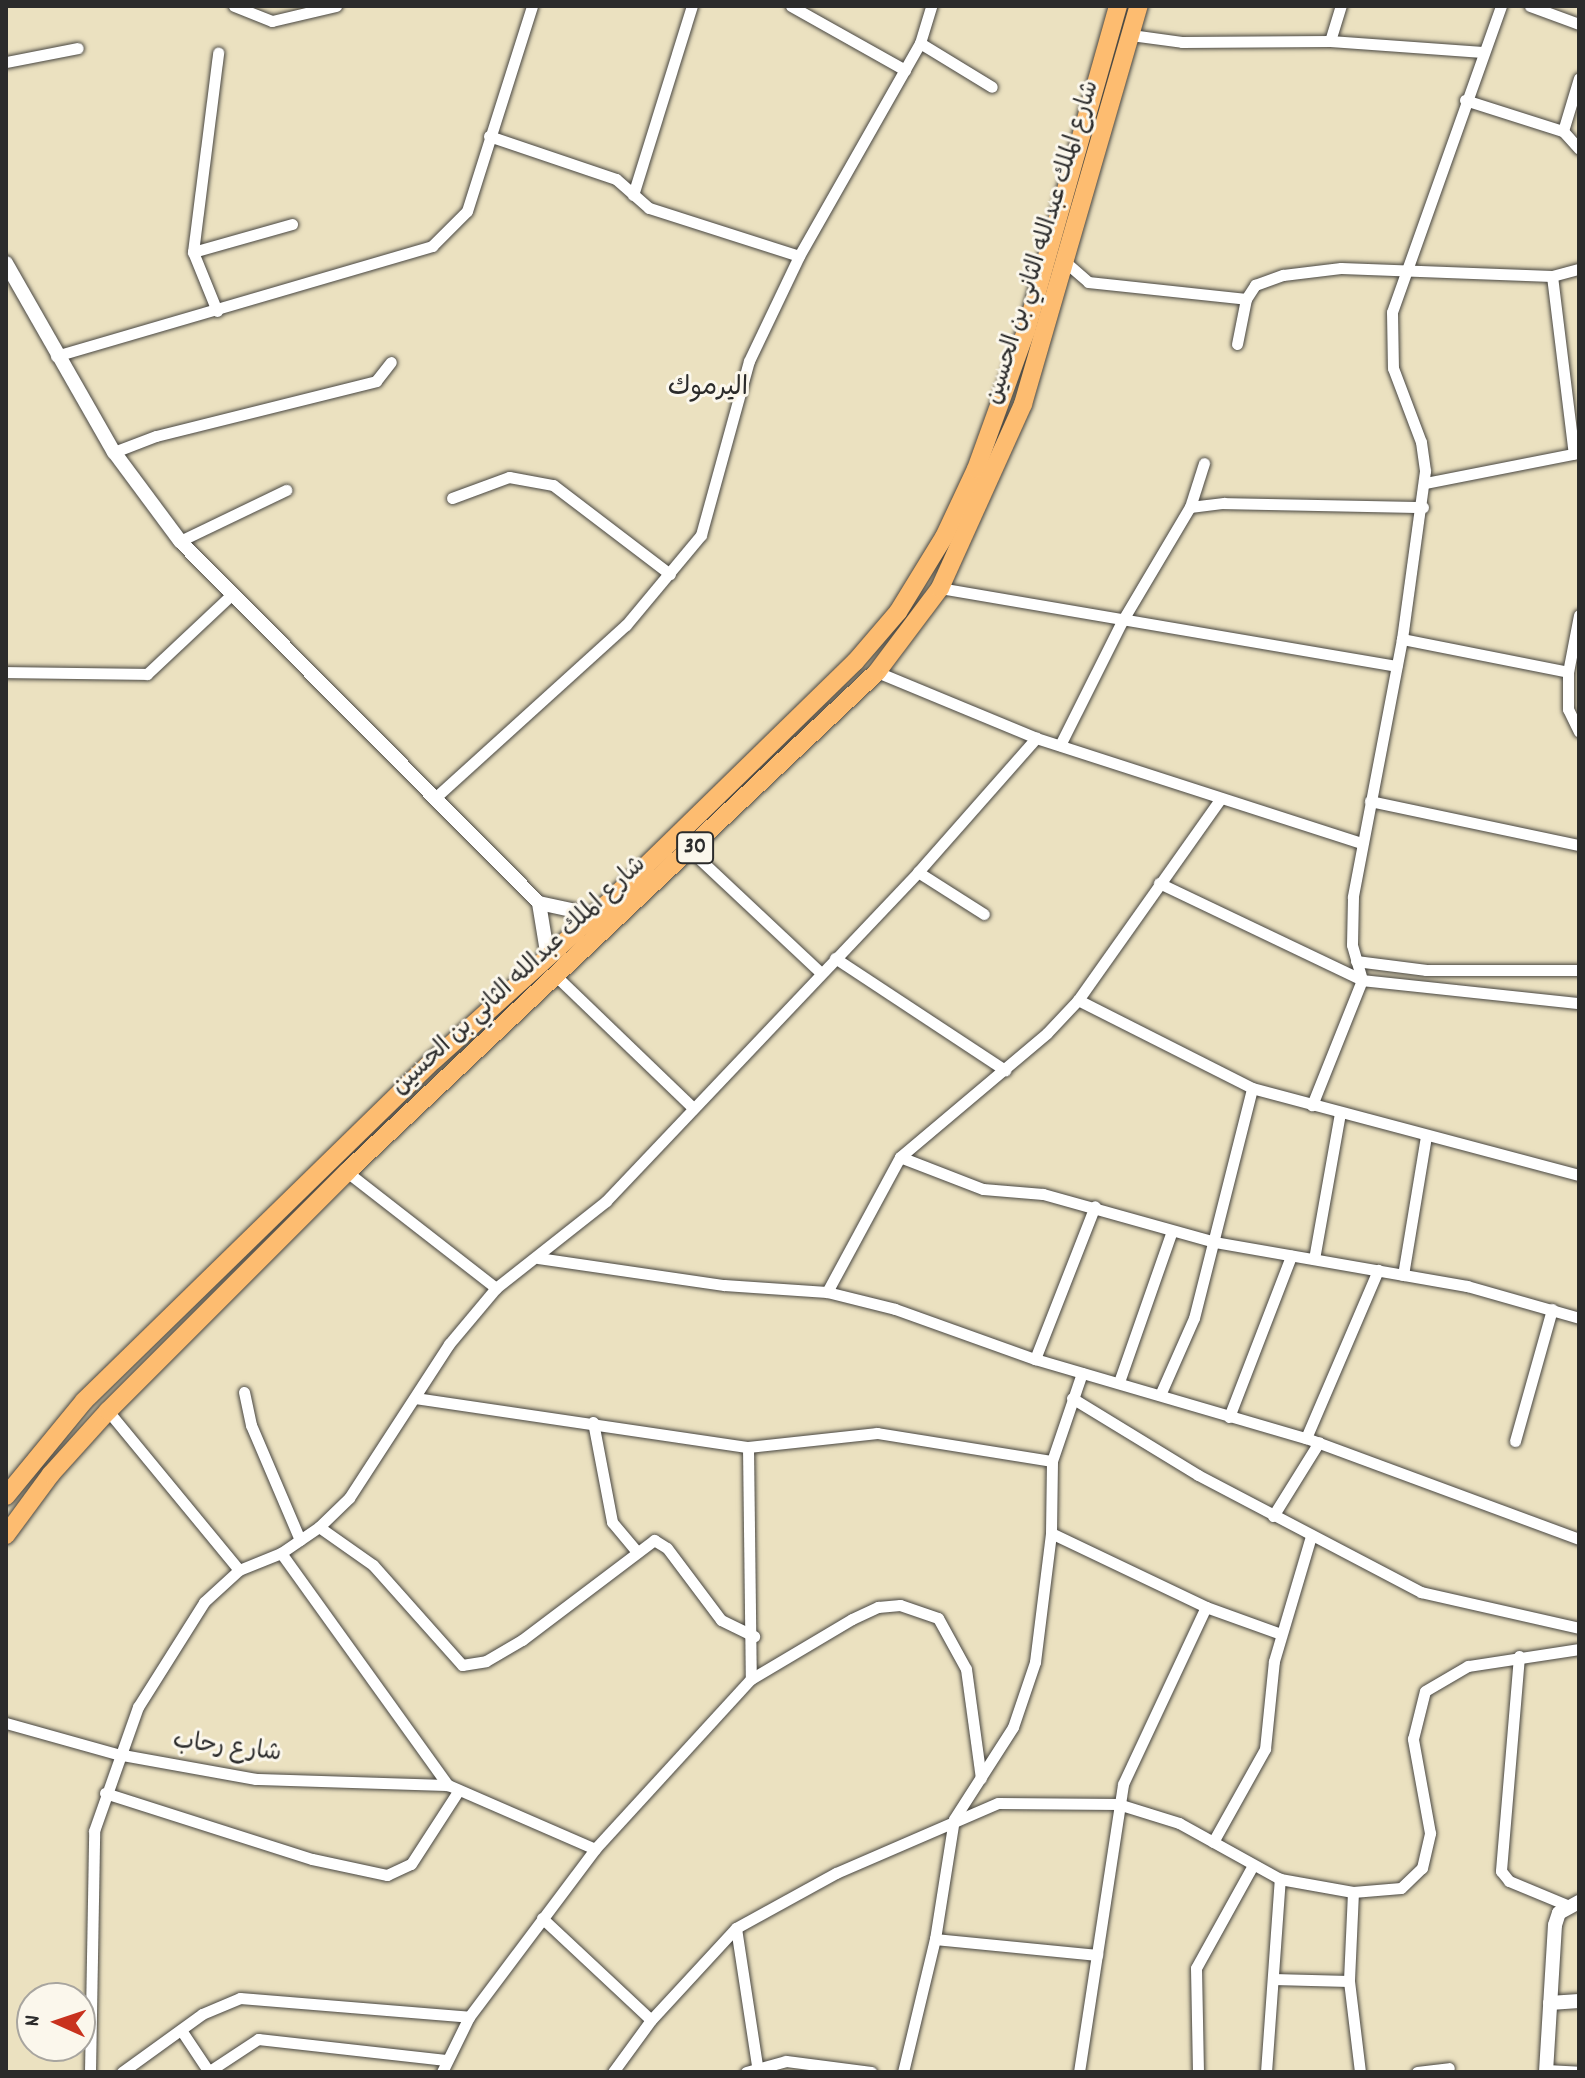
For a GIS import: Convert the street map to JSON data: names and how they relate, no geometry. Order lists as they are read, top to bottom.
{
  "streets": {
    "main road": ["شارع الملك عبدالله الثاني بن الحسين", "30"],
    "street": ["شارع رحاب"]
  },
  "districts": ["اليرموك"],
  "north": "left"
}
